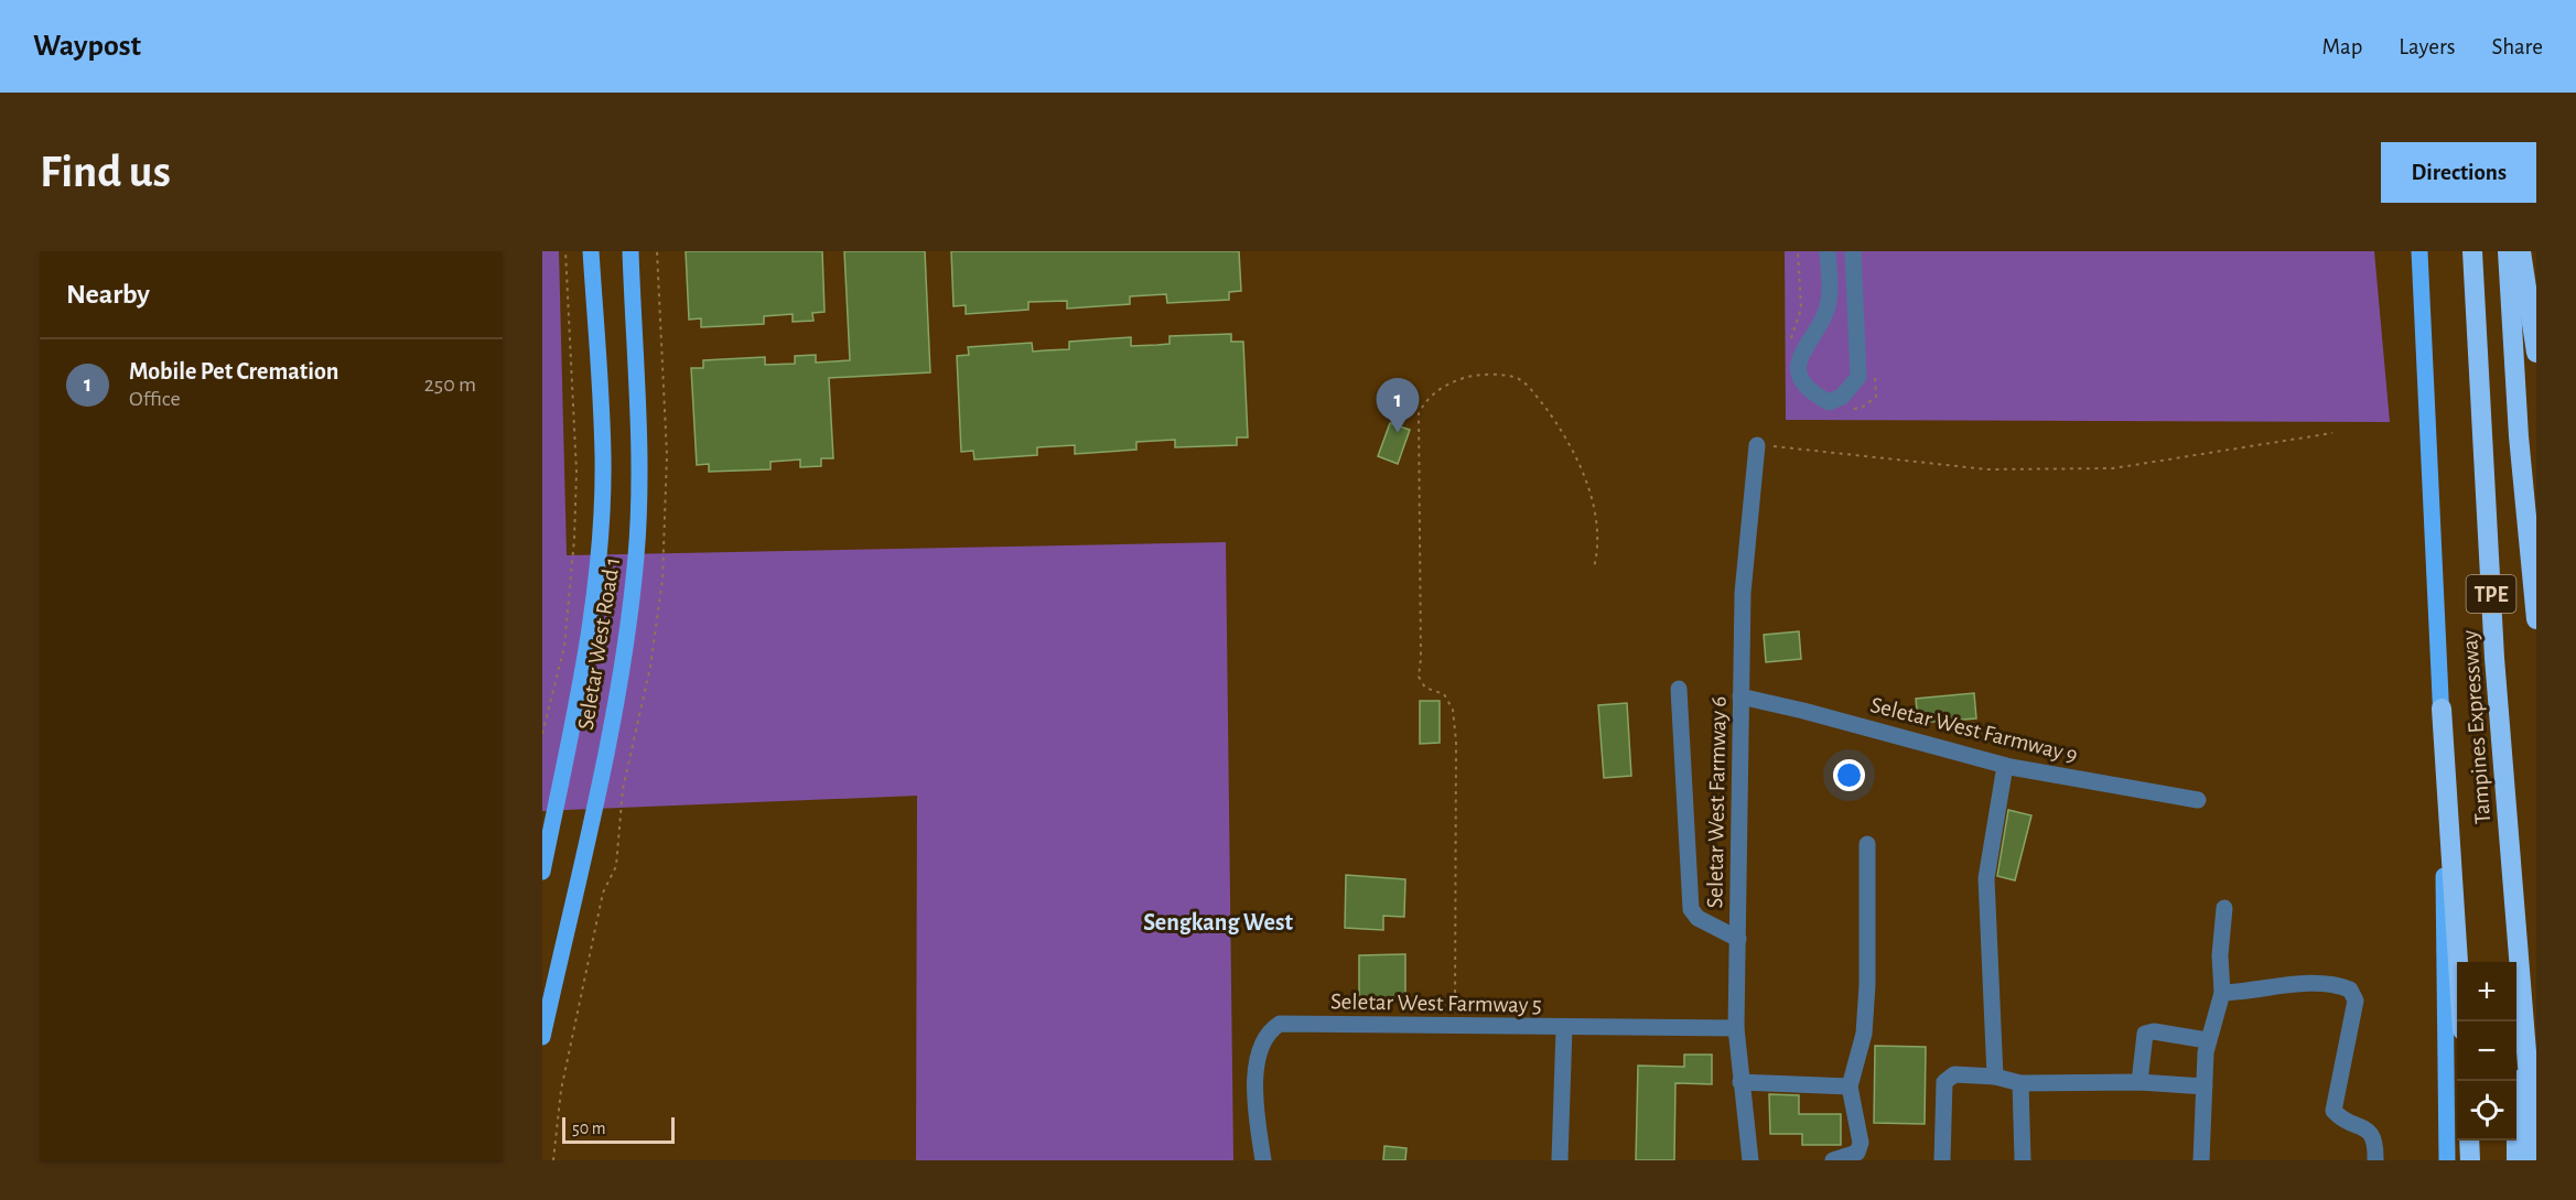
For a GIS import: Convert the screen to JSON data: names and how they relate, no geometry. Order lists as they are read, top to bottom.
{
  "streets": {
    "highway": ["TPE", "Tampines Expressway"],
    "main road": ["Seletar West Road 1"],
    "street": ["Seletar West Farmway 9", "Seletar West Farmway 6", "Seletar West Farmway 5"]
  },
  "crossings": [
    ["Seletar West Farmway 9", "Seletar West Farmway 6"],
    ["Seletar West Farmway 6", "Seletar West Farmway 5"]
  ],
  "districts": ["Sengkang West"],
  "scale_bar": "50 m",
  "page": {
    "header": "Waypost",
    "nav": ["Map", "Layers", "Share"],
    "buttons": "Directions",
    "title": "Find us",
    "heading": "Nearby",
    "list": [
      {
        "mark": "1",
        "name": "Mobile Pet Cremation",
        "note": "Office",
        "value": "250 m"
      }
    ],
    "pins": "1",
    "map_buttons": ["+", "−"],
    "scale": "50 m"
  }
}
